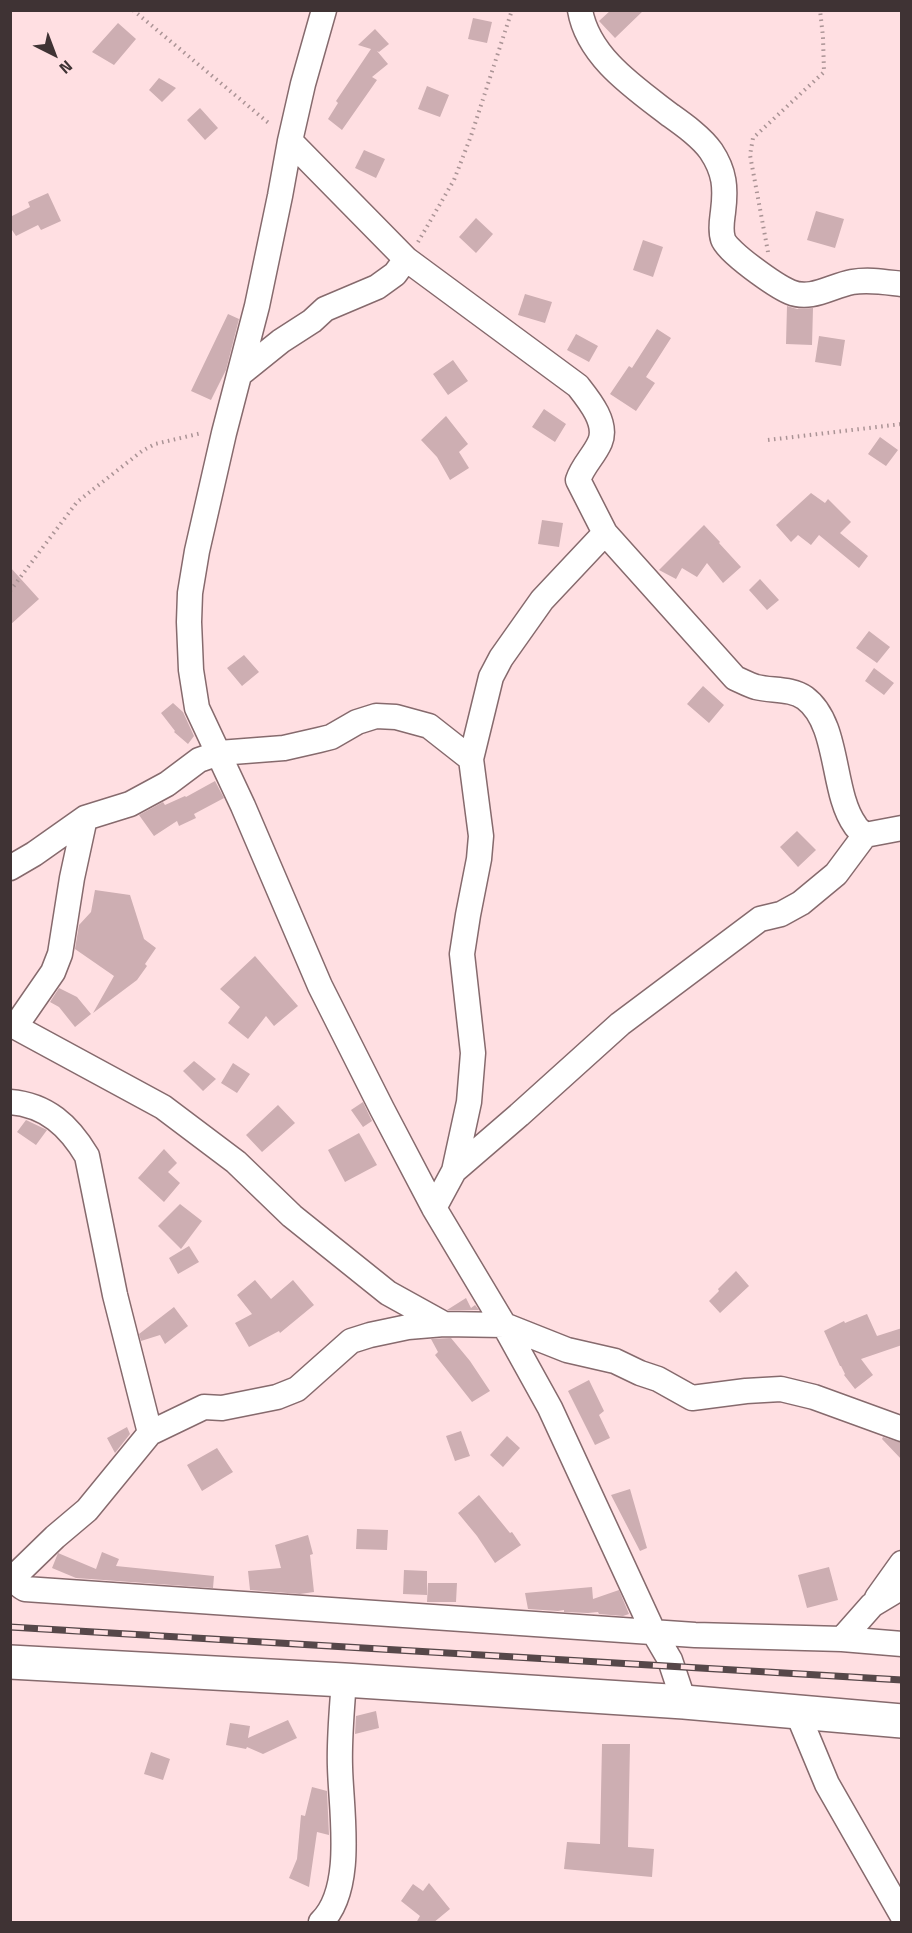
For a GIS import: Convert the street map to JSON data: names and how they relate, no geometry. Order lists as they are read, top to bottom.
{
  "north": "bottom right"
}
